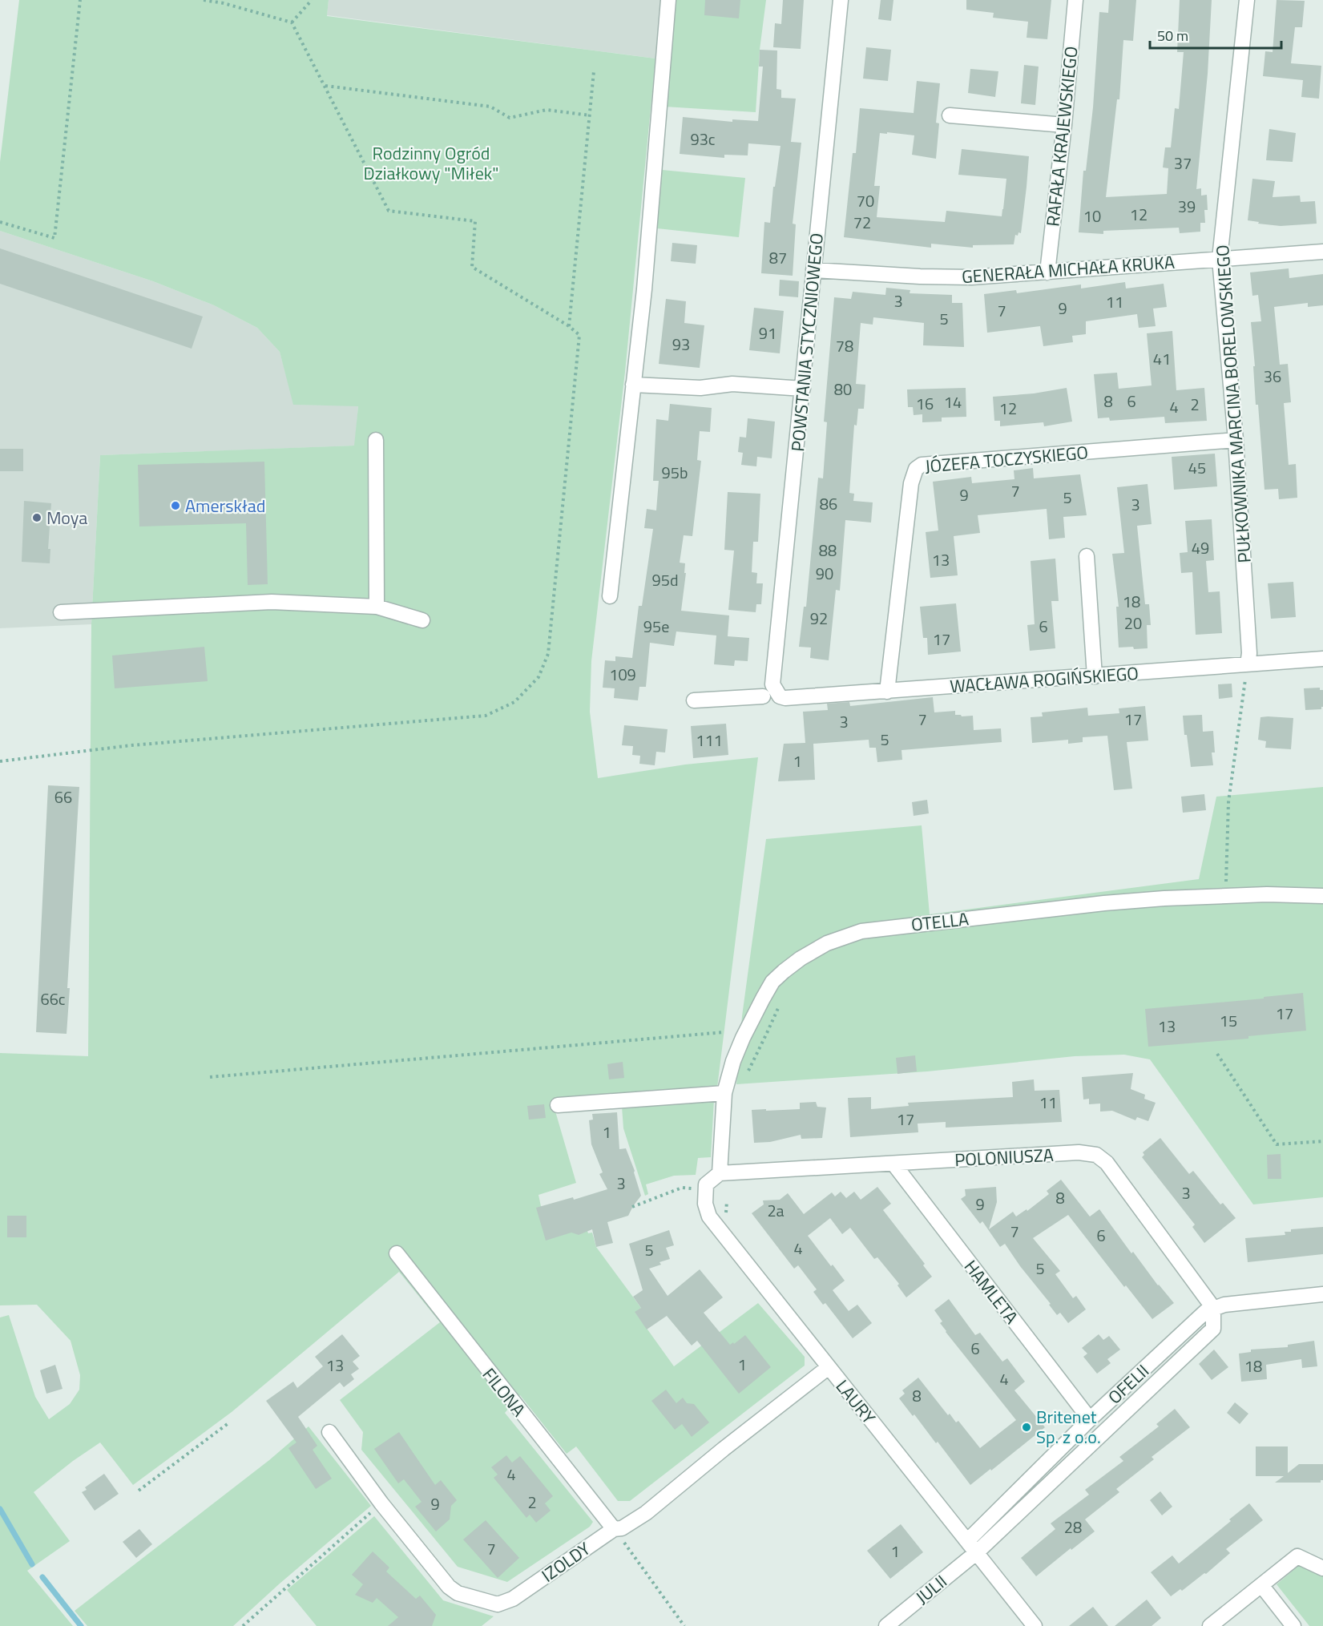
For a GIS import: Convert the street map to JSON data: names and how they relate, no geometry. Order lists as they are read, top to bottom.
{
  "streets": {
    "street": [
      "RAFAŁA KRAJEWSKIEGO",
      "GENERAŁA MICHAŁA KRUKA",
      "POWSTANIA STYCZNIOWEGO",
      "PUŁKOWNIKA MARCINA BORELOWSKIEGO",
      "JÓZEFA TOCZYSKIEGO",
      "WACŁAWA ROGIŃSKIEGO",
      "OTELLA",
      "POLONIUSZA",
      "HAMLETA",
      "OFELII",
      "FILONA",
      "LAURY",
      "IZOLDY",
      "JULII"
    ]
  },
  "crossings": [
    ["RAFAŁA KRAJEWSKIEGO", "GENERAŁA MICHAŁA KRUKA"],
    ["GENERAŁA MICHAŁA KRUKA", "POWSTANIA STYCZNIOWEGO"],
    ["GENERAŁA MICHAŁA KRUKA", "PUŁKOWNIKA MARCINA BORELOWSKIEGO"],
    ["POWSTANIA STYCZNIOWEGO", "WACŁAWA ROGIŃSKIEGO"],
    ["PUŁKOWNIKA MARCINA BORELOWSKIEGO", "JÓZEFA TOCZYSKIEGO"],
    ["PUŁKOWNIKA MARCINA BORELOWSKIEGO", "WACŁAWA ROGIŃSKIEGO"],
    ["JÓZEFA TOCZYSKIEGO", "WACŁAWA ROGIŃSKIEGO"],
    ["OTELLA", "POLONIUSZA"],
    ["OTELLA", "LAURY"],
    ["POLONIUSZA", "HAMLETA"],
    ["POLONIUSZA", "OFELII"],
    ["POLONIUSZA", "LAURY"],
    ["POLONIUSZA", "JULII"],
    ["HAMLETA", "OFELII"],
    ["OFELII", "LAURY"],
    ["OFELII", "JULII"],
    ["FILONA", "IZOLDY"],
    ["LAURY", "IZOLDY"],
    ["LAURY", "JULII"]
  ],
  "parks": ["Rodzinny Ogród Działkowy \"Miłek\""],
  "places": ["Amerskład", "Moya", "Britenet Sp. z o.o."],
  "house_numbers": [
    "93c",
    "37",
    "70",
    "39",
    "12",
    "10",
    "72",
    "87",
    "3",
    "11",
    "9",
    "7",
    "5",
    "91",
    "93",
    "78",
    "41",
    "36",
    "80",
    "8",
    "6",
    "14",
    "16",
    "2",
    "4",
    "12",
    "45",
    "95b",
    "7",
    "9",
    "5",
    "86",
    "3",
    "49",
    "88",
    "13",
    "90",
    "95d",
    "18",
    "92",
    "20",
    "95e",
    "6",
    "17",
    "109",
    "7",
    "17",
    "3",
    "5",
    "111",
    "1",
    "66",
    "66c",
    "17",
    "15",
    "13",
    "11",
    "17",
    "1",
    "3",
    "3",
    "8",
    "9",
    "2a",
    "7",
    "6",
    "4",
    "5",
    "5",
    "6",
    "1",
    "13",
    "18",
    "4",
    "8",
    "4",
    "2",
    "9",
    "28",
    "7",
    "1"
  ],
  "scale_bar": "50 m"
}
